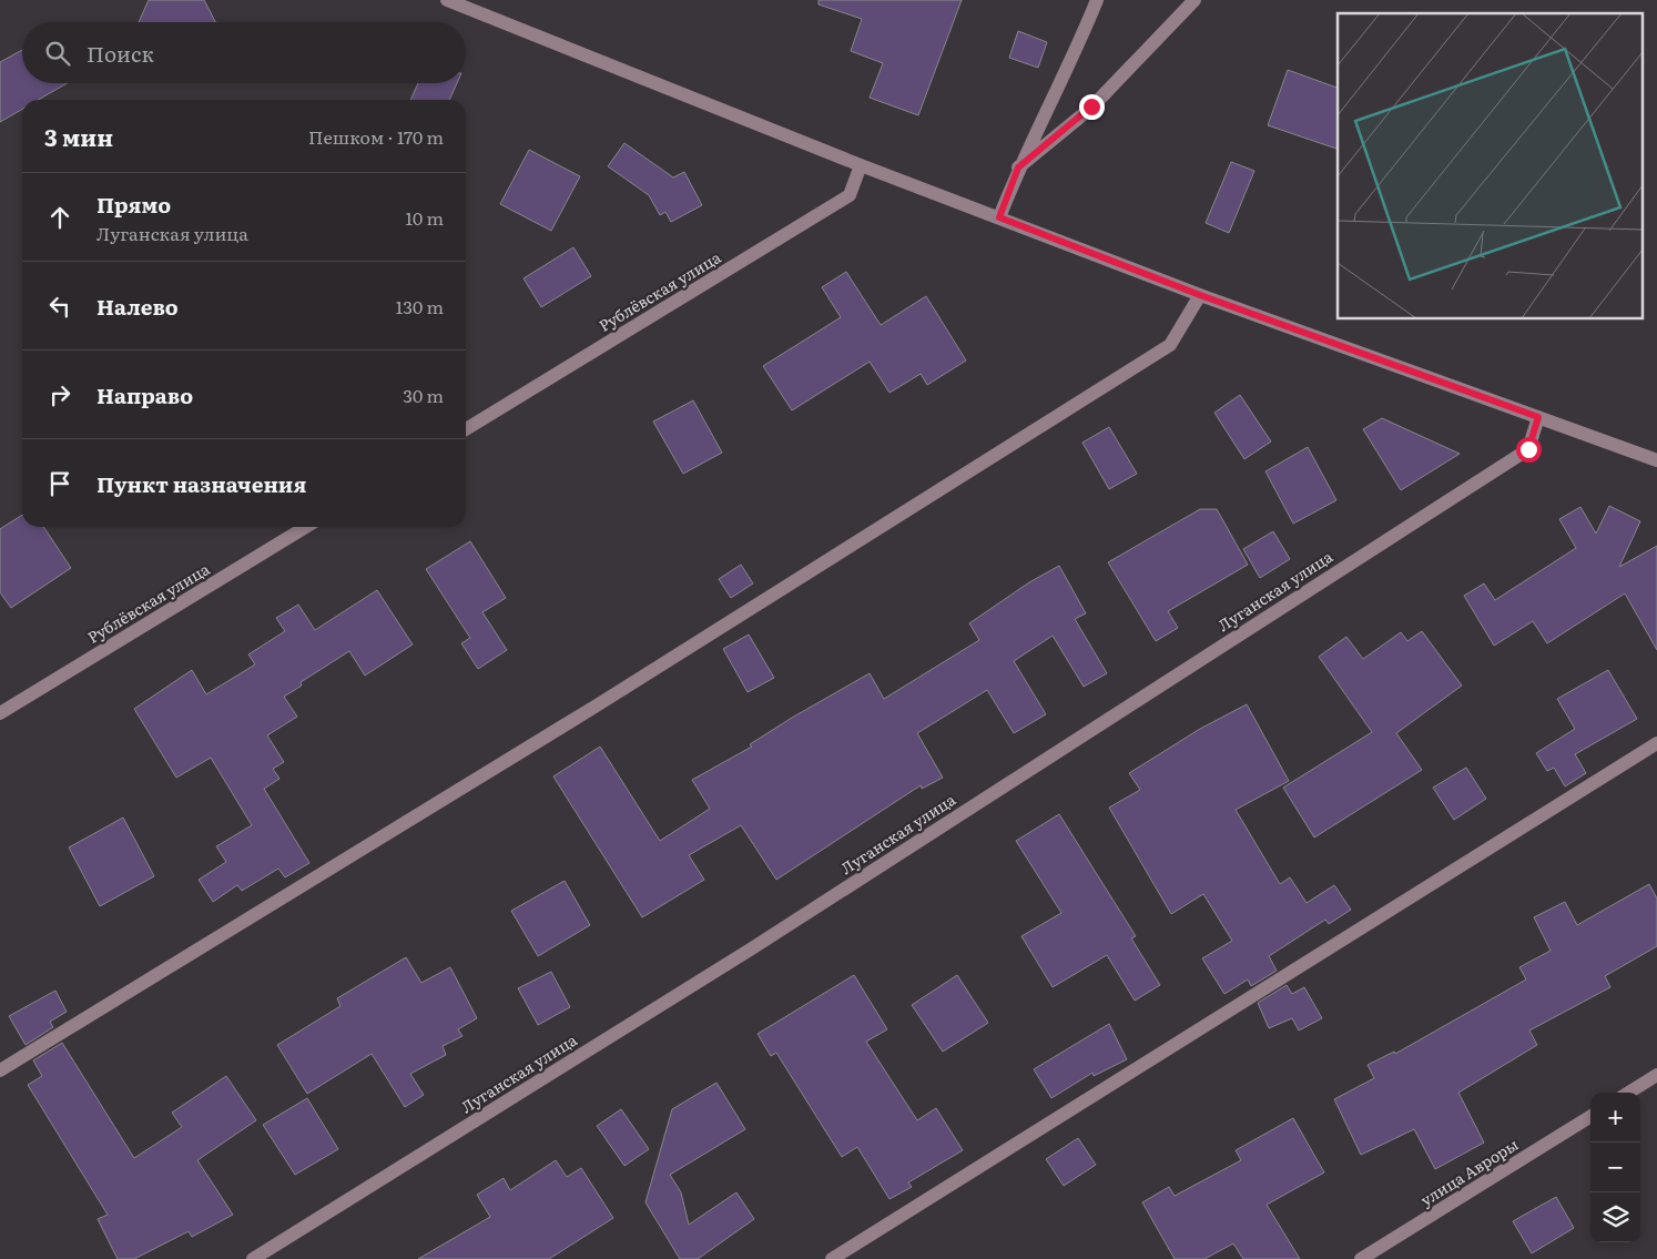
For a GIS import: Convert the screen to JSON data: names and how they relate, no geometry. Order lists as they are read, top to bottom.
{
  "streets": {
    "street": ["Рублёвская улица", "Луганская улица", "улица Авроры"]
  },
  "page": {
    "search": "Поиск",
    "heading": ["3 мин", "Пешком · 170 m"],
    "list": [
      ["Прямо", "Луганская улица", "10 m"],
      ["Налево", "130 m"],
      ["Направо", "30 m"],
      "Пункт назначения"
    ],
    "map_buttons": ["+", "−"]
  }
}
